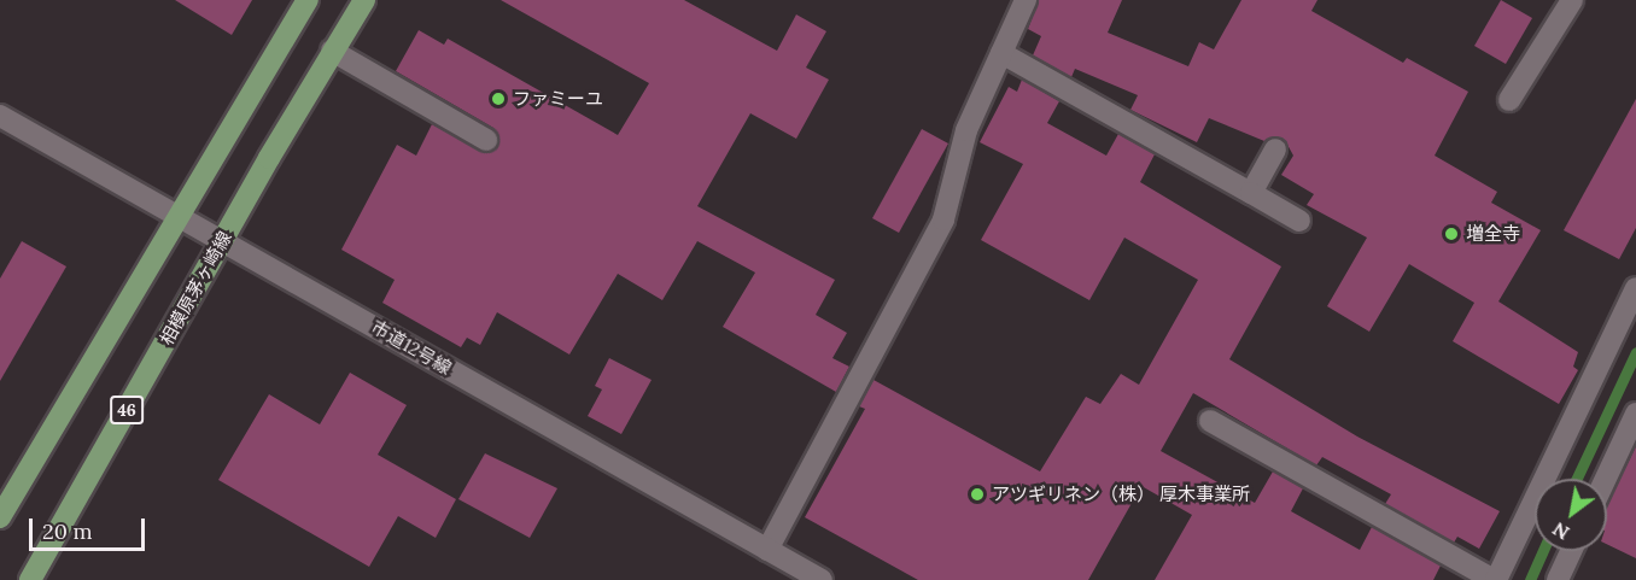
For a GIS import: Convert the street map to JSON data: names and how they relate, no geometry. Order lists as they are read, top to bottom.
{
  "streets": {
    "main road": ["相模原茅ヶ崎線", "46"],
    "street": ["市道12号線"]
  },
  "crossings": [
    ["相模原茅ヶ崎線", "市道12号線"]
  ],
  "places": ["ファミーユ", "増全寺", "アツギリネン（株） 厚木事業所"],
  "scale_bar": "20 m",
  "north": "bottom left"
}
